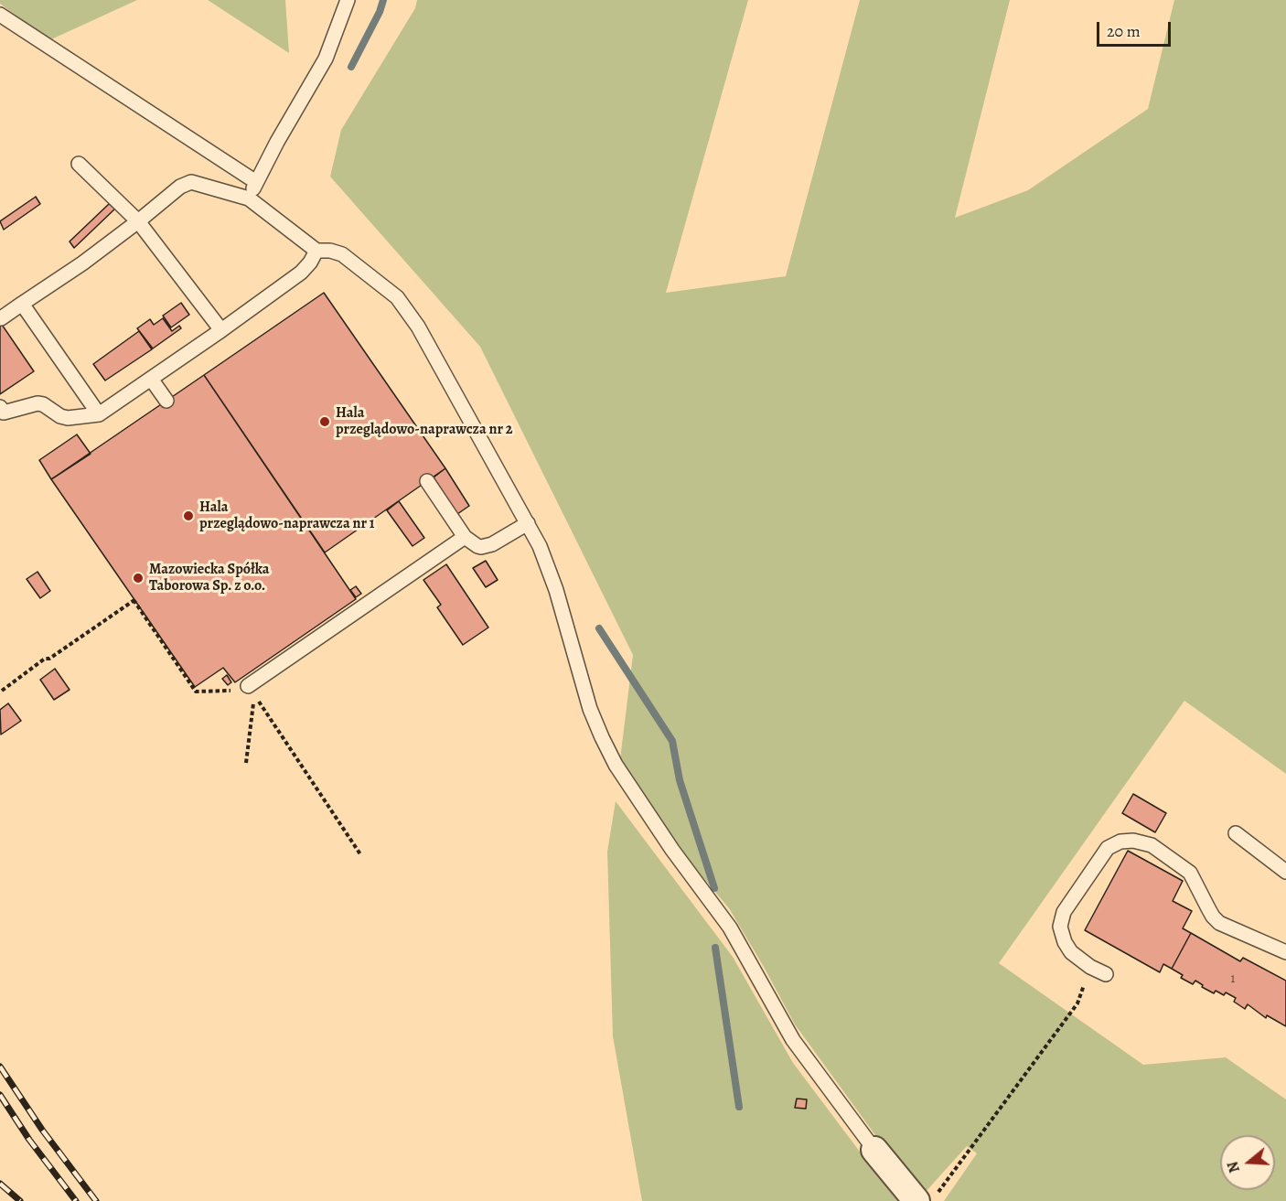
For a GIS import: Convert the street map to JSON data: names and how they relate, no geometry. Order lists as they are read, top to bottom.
{
  "places": ["Hala przeglądowo-naprawcza nr 2", "Hala przeglądowo-naprawcza nr 1", "Mazowiecka Spółka Taborowa Sp. z o.o."],
  "house_numbers": ["1"],
  "scale_bar": "20 m",
  "north": "left"
}
